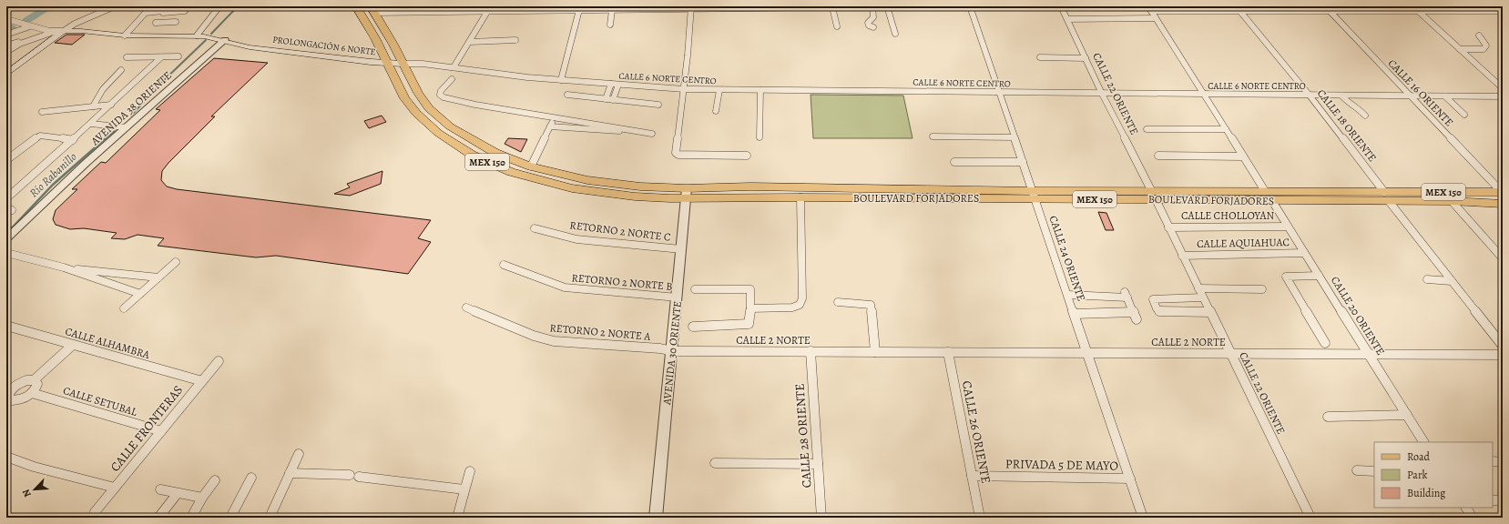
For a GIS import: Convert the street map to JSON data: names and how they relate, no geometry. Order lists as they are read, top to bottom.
{
  "streets": {
    "main road": ["PROLONGACIÓN 6 NORTE", "MEX 150", "BOULEVARD FORJADORES"],
    "street": [
      "CALLE 6 NORTE CENTRO",
      "CALLE 16 ORIENTE",
      "CALLE 22 ORIENTE",
      "AVENIDA 38 ORIENTE",
      "CALLE 18 ORIENTE",
      "CALLE CHOLLOYAN",
      "RETORNO 2 NORTE C",
      "CALLE AQUIAHUAC",
      "CALLE 24 ORIENTE",
      "RETORNO 2 NORTE B",
      "CALLE 20 ORIENTE",
      "RETORNO 2 NORTE A",
      "CALLE 2 NORTE",
      "CALLE ALHAMBRA",
      "AVENIDA 30 ORIENTE",
      "CALLE SETUBAL",
      "CALLE FRONTERAS",
      "CALLE 26 ORIENTE",
      "CALLE 28 ORIENTE",
      "PRIVADA 5 DE MAYO"
    ]
  },
  "crossings": [
    ["PROLONGACIÓN 6 NORTE", "CALLE 6 NORTE CENTRO"],
    ["PROLONGACIÓN 6 NORTE", "AVENIDA 38 ORIENTE"],
    ["PROLONGACIÓN 6 NORTE", "MEX 150"],
    ["PROLONGACIÓN 6 NORTE", "BOULEVARD FORJADORES"],
    ["CALLE 6 NORTE CENTRO", "CALLE 16 ORIENTE"],
    ["CALLE 6 NORTE CENTRO", "CALLE 22 ORIENTE"],
    ["CALLE 6 NORTE CENTRO", "CALLE 18 ORIENTE"],
    ["CALLE 6 NORTE CENTRO", "MEX 150"],
    ["CALLE 6 NORTE CENTRO", "BOULEVARD FORJADORES"],
    ["CALLE 6 NORTE CENTRO", "CALLE 24 ORIENTE"],
    ["CALLE 16 ORIENTE", "BOULEVARD FORJADORES"],
    ["CALLE 22 ORIENTE", "BOULEVARD FORJADORES"],
    ["CALLE 22 ORIENTE", "CALLE CHOLLOYAN"],
    ["CALLE 22 ORIENTE", "CALLE AQUIAHUAC"],
    ["CALLE 22 ORIENTE", "CALLE 2 NORTE"],
    ["CALLE 18 ORIENTE", "BOULEVARD FORJADORES"],
    ["MEX 150", "BOULEVARD FORJADORES"],
    ["BOULEVARD FORJADORES", "CALLE 24 ORIENTE"],
    ["BOULEVARD FORJADORES", "CALLE 20 ORIENTE"],
    ["BOULEVARD FORJADORES", "AVENIDA 30 ORIENTE"],
    ["CALLE CHOLLOYAN", "CALLE 20 ORIENTE"],
    ["RETORNO 2 NORTE C", "AVENIDA 30 ORIENTE"],
    ["CALLE AQUIAHUAC", "CALLE 20 ORIENTE"],
    ["CALLE 24 ORIENTE", "CALLE 2 NORTE"],
    ["CALLE 24 ORIENTE", "PRIVADA 5 DE MAYO"],
    ["RETORNO 2 NORTE B", "AVENIDA 30 ORIENTE"],
    ["CALLE 20 ORIENTE", "CALLE 2 NORTE"],
    ["RETORNO 2 NORTE A", "CALLE 2 NORTE"],
    ["RETORNO 2 NORTE A", "AVENIDA 30 ORIENTE"],
    ["CALLE 2 NORTE", "AVENIDA 30 ORIENTE"],
    ["CALLE 2 NORTE", "CALLE 26 ORIENTE"],
    ["CALLE 2 NORTE", "CALLE 28 ORIENTE"],
    ["CALLE ALHAMBRA", "CALLE FRONTERAS"],
    ["CALLE SETUBAL", "CALLE FRONTERAS"],
    ["CALLE 26 ORIENTE", "PRIVADA 5 DE MAYO"]
  ],
  "water": ["Río Rabanillo"],
  "legend": ["Road", "Park", "Building"],
  "north": "bottom left"
}
